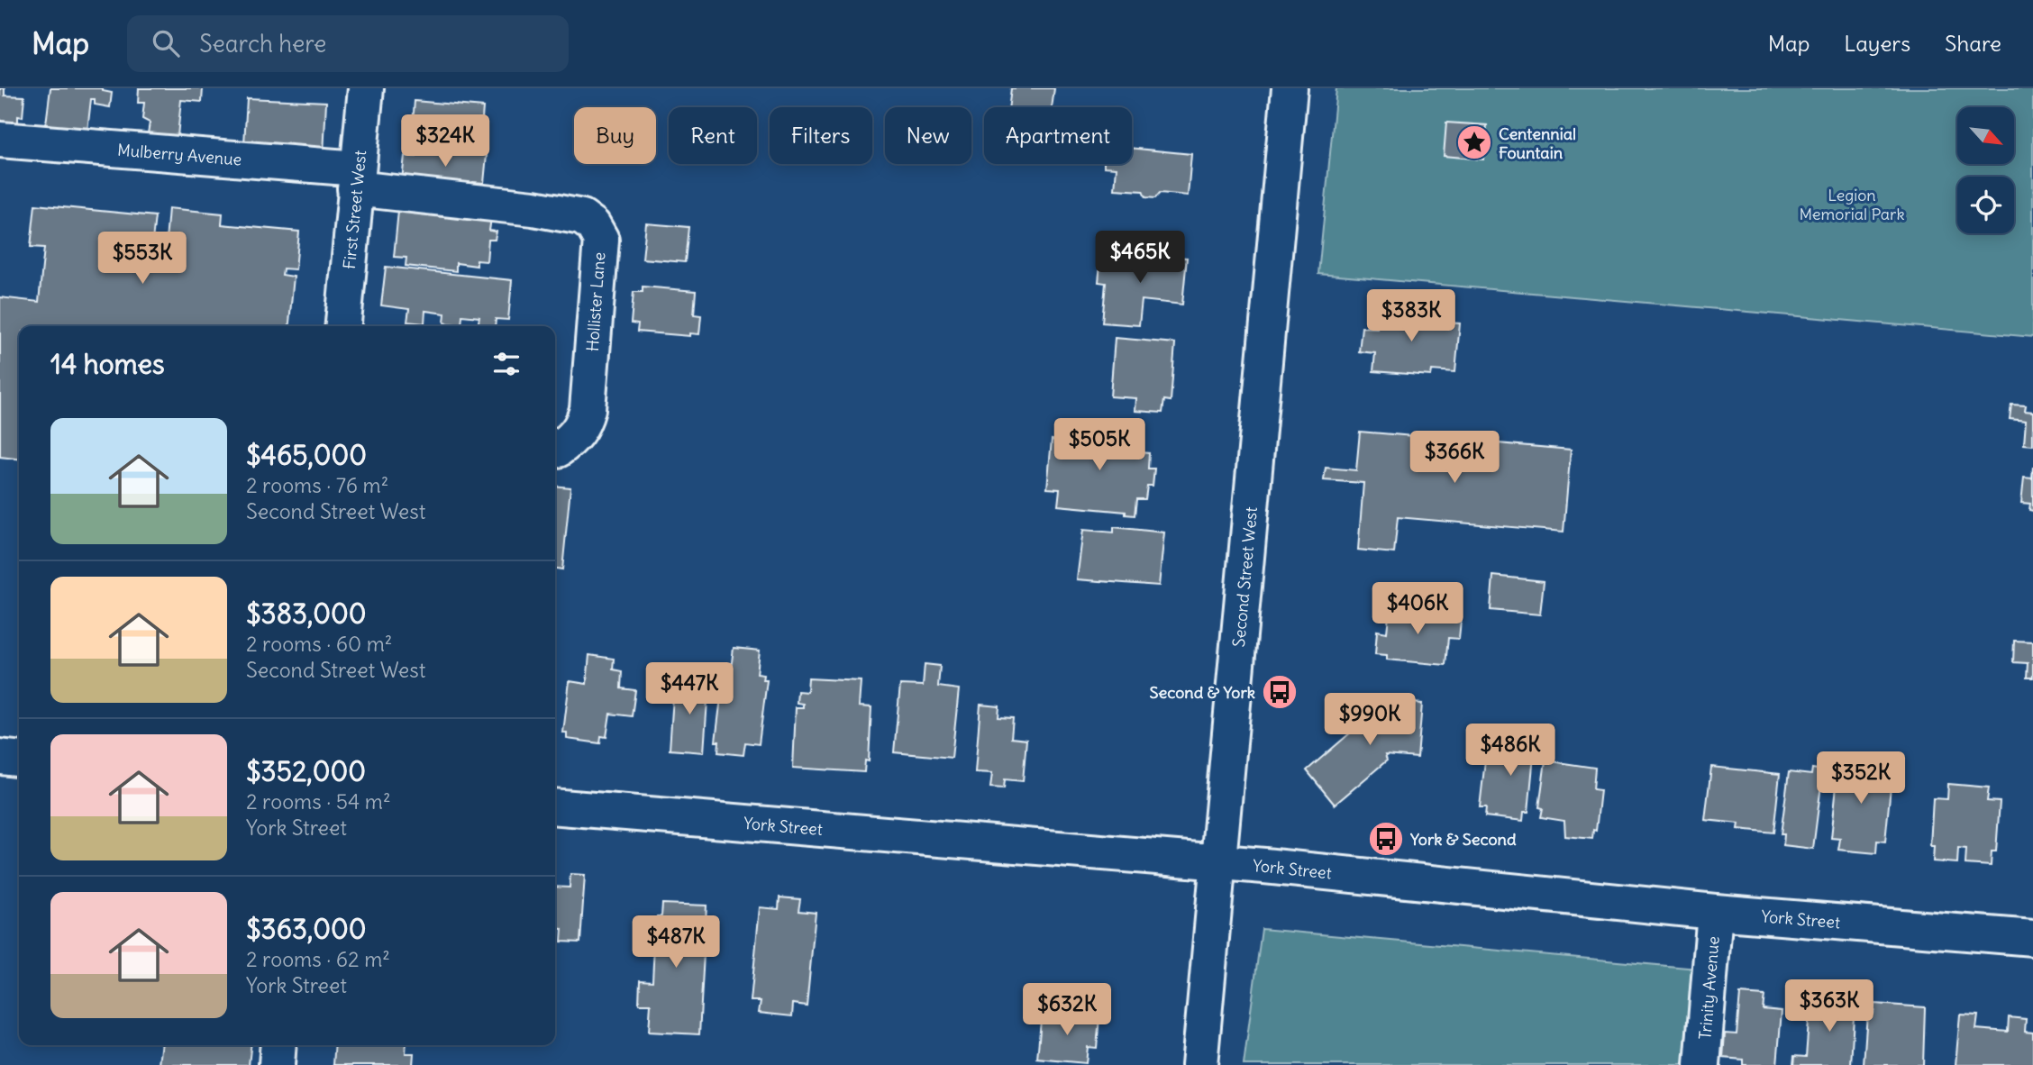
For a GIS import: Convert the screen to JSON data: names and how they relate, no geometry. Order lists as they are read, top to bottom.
{
  "streets": {
    "street": [
      "Mulberry Avenue",
      "First Street West",
      "Hollister Lane",
      "Second Street West",
      "York Street",
      "Trinity Avenue"
    ]
  },
  "crossings": [
    ["Mulberry Avenue", "First Street West"],
    ["Mulberry Avenue", "Hollister Lane"],
    ["First Street West", "Hollister Lane"],
    ["Second Street West", "York Street"],
    ["York Street", "Trinity Avenue"]
  ],
  "parks": ["Legion Memorial Park"],
  "places": {
    "place": ["Centennial Fountain"],
    "bus stop": ["Second & York", "York & Second"]
  },
  "north": "bottom right",
  "page": {
    "header": "Map",
    "search": "Search here",
    "nav": ["Map", "Layers", "Share"],
    "chip": [
      "Buy",
      "Rent",
      "Filters",
      "New",
      "Apartment"
    ],
    "price": [
      "$324K",
      "$465K",
      "$553K",
      "$383K",
      "$505K",
      "$366K",
      "$406K",
      "$447K",
      "$990K",
      "$486K",
      "$352K",
      "$487K",
      "$363K",
      "$632K"
    ],
    "heading": "14 homes",
    "list": [
      {
        "name": "$465,000",
        "note": "2 rooms · 76 m² · Second Street West"
      },
      {
        "name": "$383,000",
        "note": "2 rooms · 60 m² · Second Street West"
      },
      {
        "name": "$352,000",
        "note": "2 rooms · 54 m² · York Street"
      },
      {
        "name": "$363,000",
        "note": "2 rooms · 62 m² · York Street"
      }
    ]
  }
}
